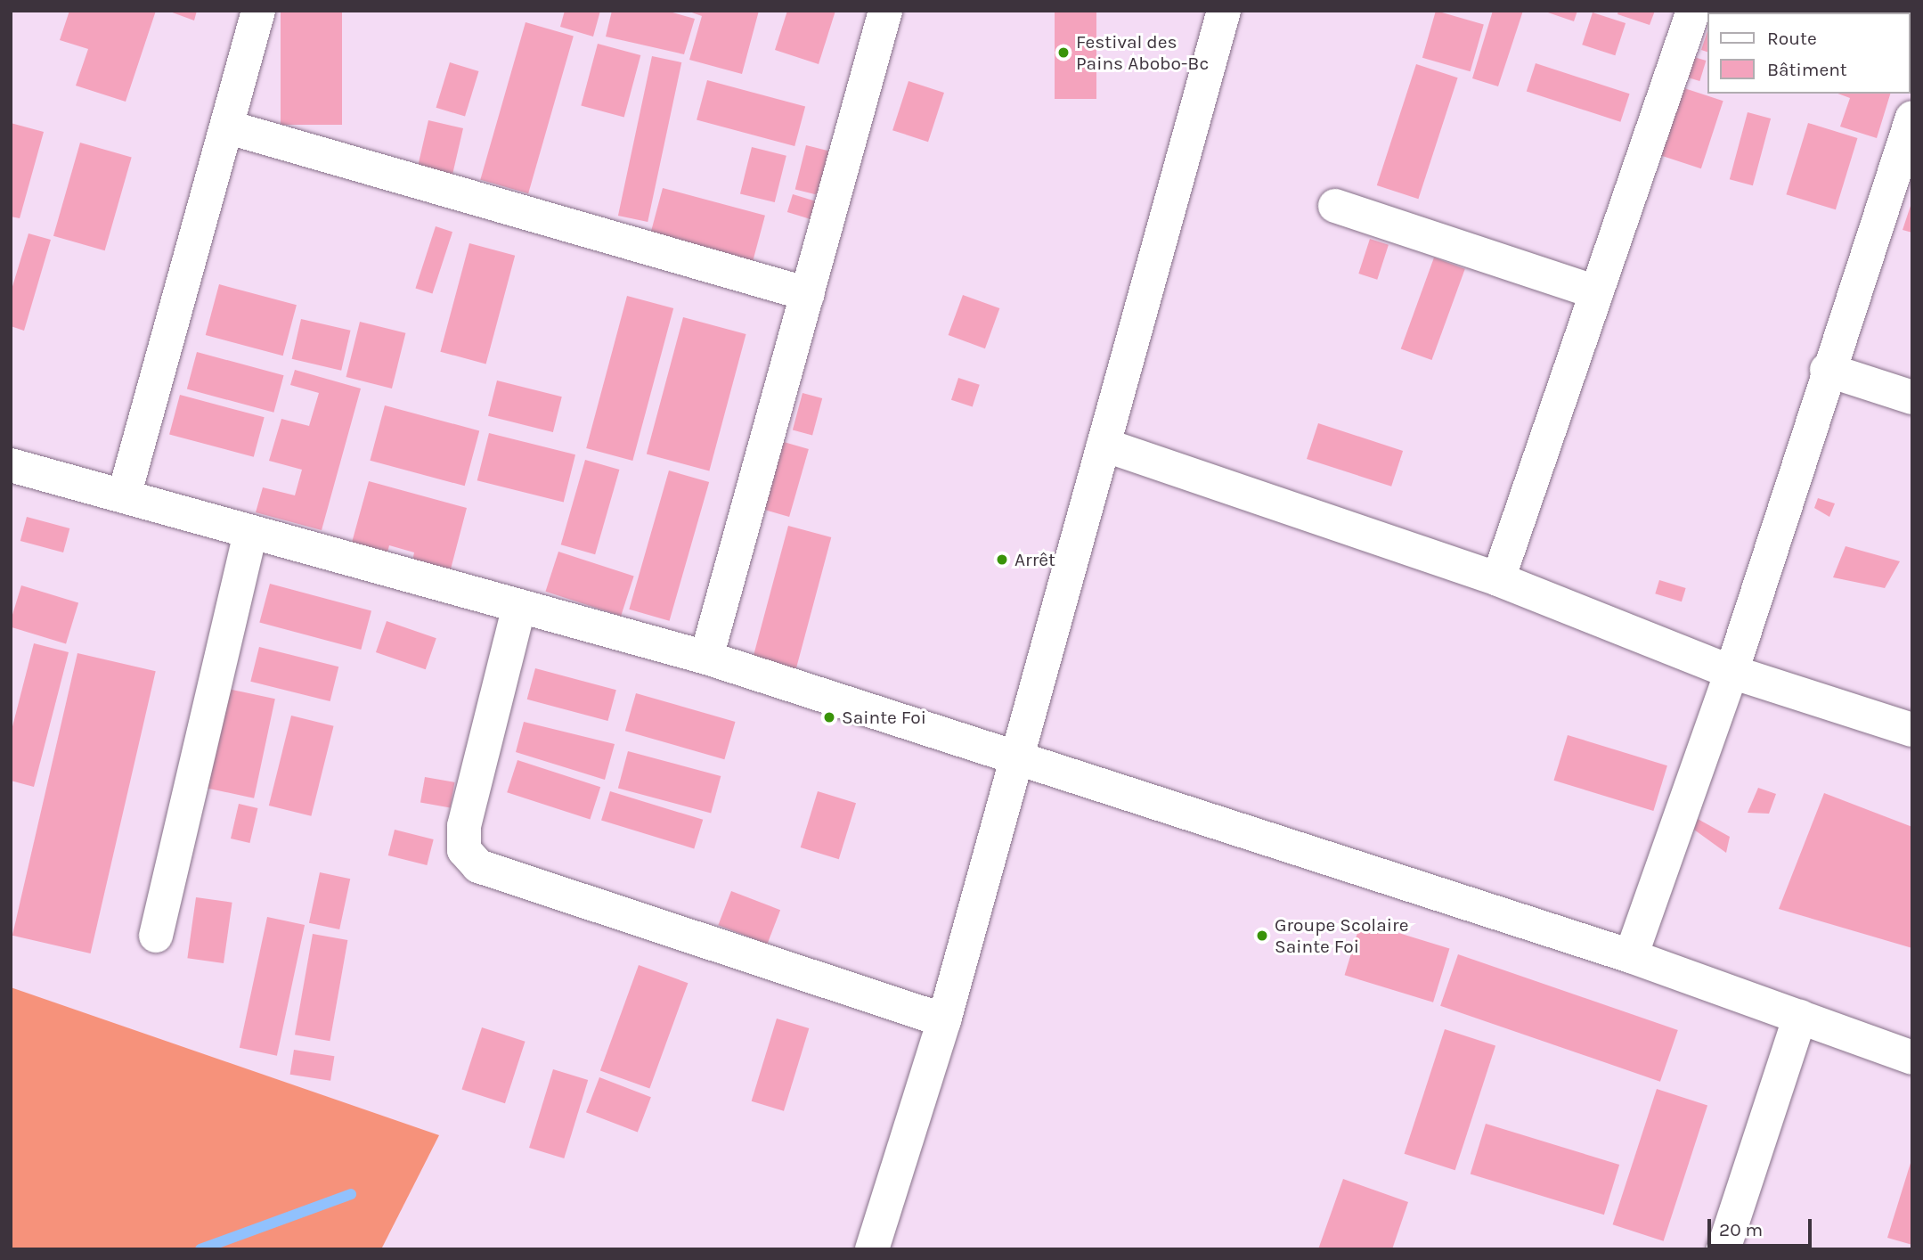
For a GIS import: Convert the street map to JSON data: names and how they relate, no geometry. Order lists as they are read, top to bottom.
{
  "places": [
    "Festival des Pains Abobo-Bc",
    "Arrêt",
    "Sainte Foi",
    "Groupe Scolaire Sainte Foi"
  ],
  "legend": ["Route", "Bâtiment"],
  "scale_bar": "20 m"
}
